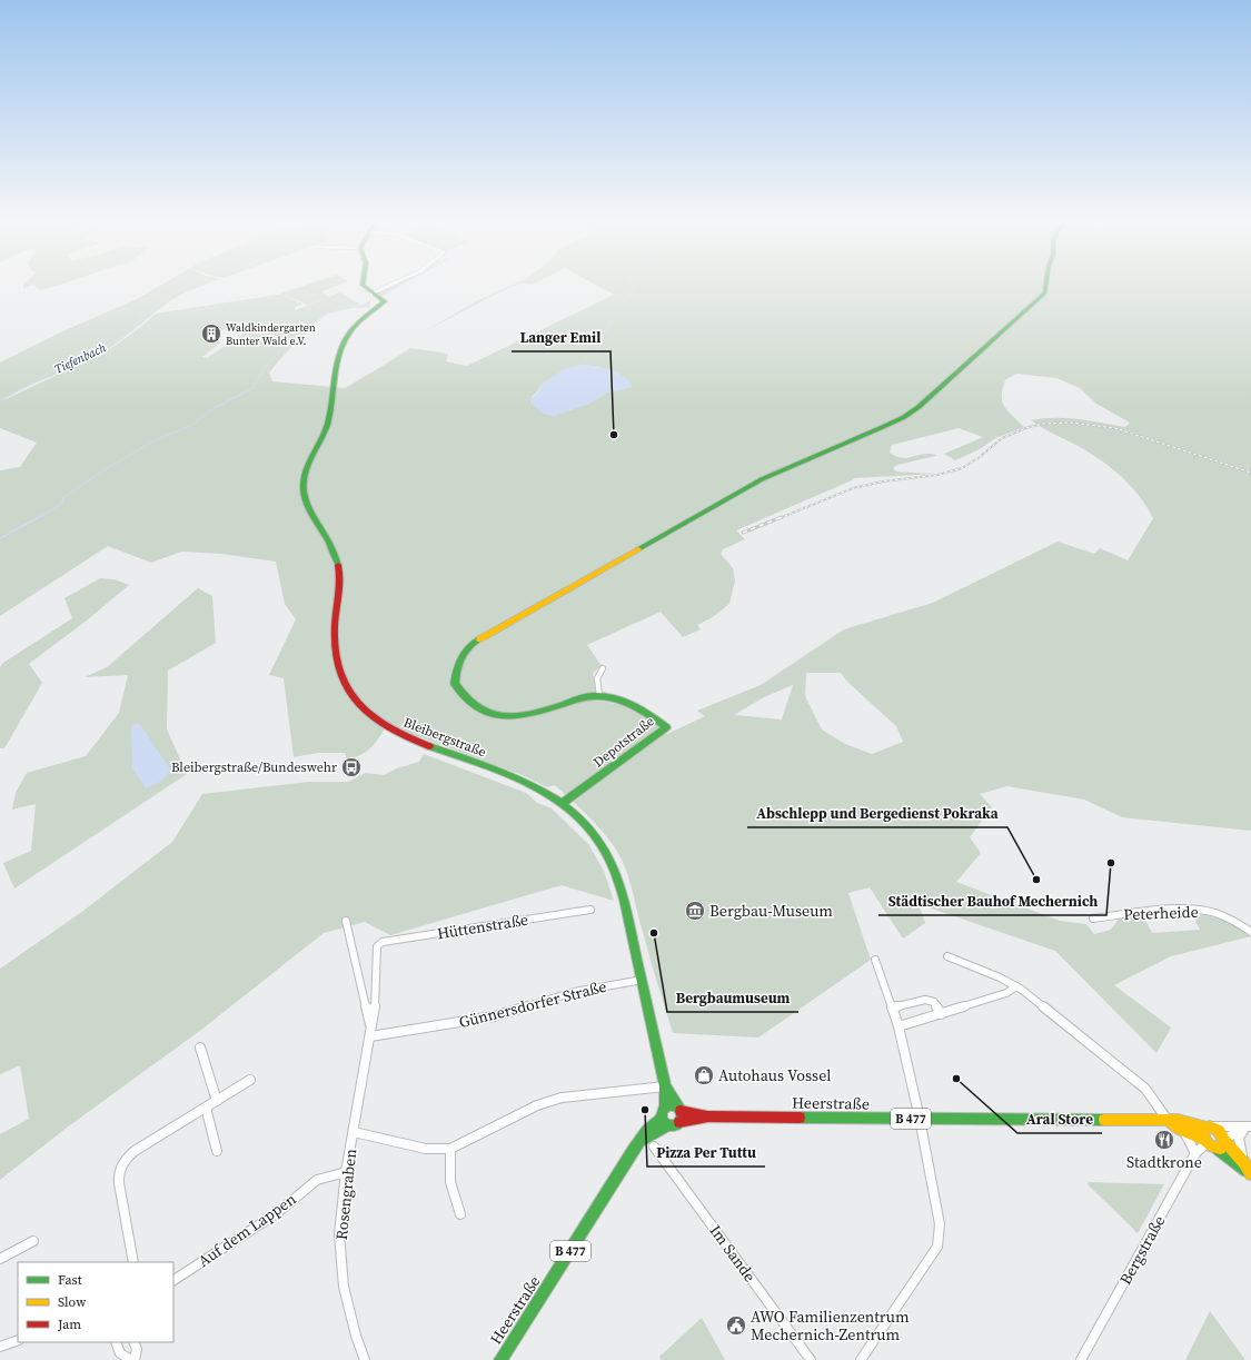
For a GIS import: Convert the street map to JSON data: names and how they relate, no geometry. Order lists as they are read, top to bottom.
{
  "streets": {
    "street": [
      "Bleibergstraße",
      "Depotstraße",
      "Peterheide",
      "Hüttenstraße",
      "Günnersdorfer Straße",
      "Heerstraße",
      "B 477",
      "Rosengraben",
      "Auf dem Lappen",
      "Bergstraße",
      "Im Sande"
    ]
  },
  "crossings": [
    ["Bleibergstraße", "Depotstraße"],
    ["Bleibergstraße", "Günnersdorfer Straße"],
    ["Bleibergstraße", "Heerstraße"],
    ["Hüttenstraße", "Rosengraben"],
    ["Günnersdorfer Straße", "Rosengraben"],
    ["Rosengraben", "Auf dem Lappen"]
  ],
  "water": ["Tiefenbach"],
  "places": {
    "building": ["Waldkindergarten Bunter Wald e.V."],
    "other": [
      "Langer Emil",
      "Städtischer Bauhof Mechernich",
      "Abschlepp und Bergedienst Pokraka",
      "Bergbaumuseum",
      "Aral Store",
      "Pizza Per Tuttu"
    ],
    "bus stop": ["Bleibergstraße/Bundeswehr"],
    "museum": ["Bergbau-Museum"],
    "shop": ["Autohaus Vossel"],
    "restaurant": ["Stadtkrone"],
    "public building": ["AWO Familienzentrum Mechernich-Zentrum"]
  },
  "legend": ["Fast", "Slow", "Jam"]
}
